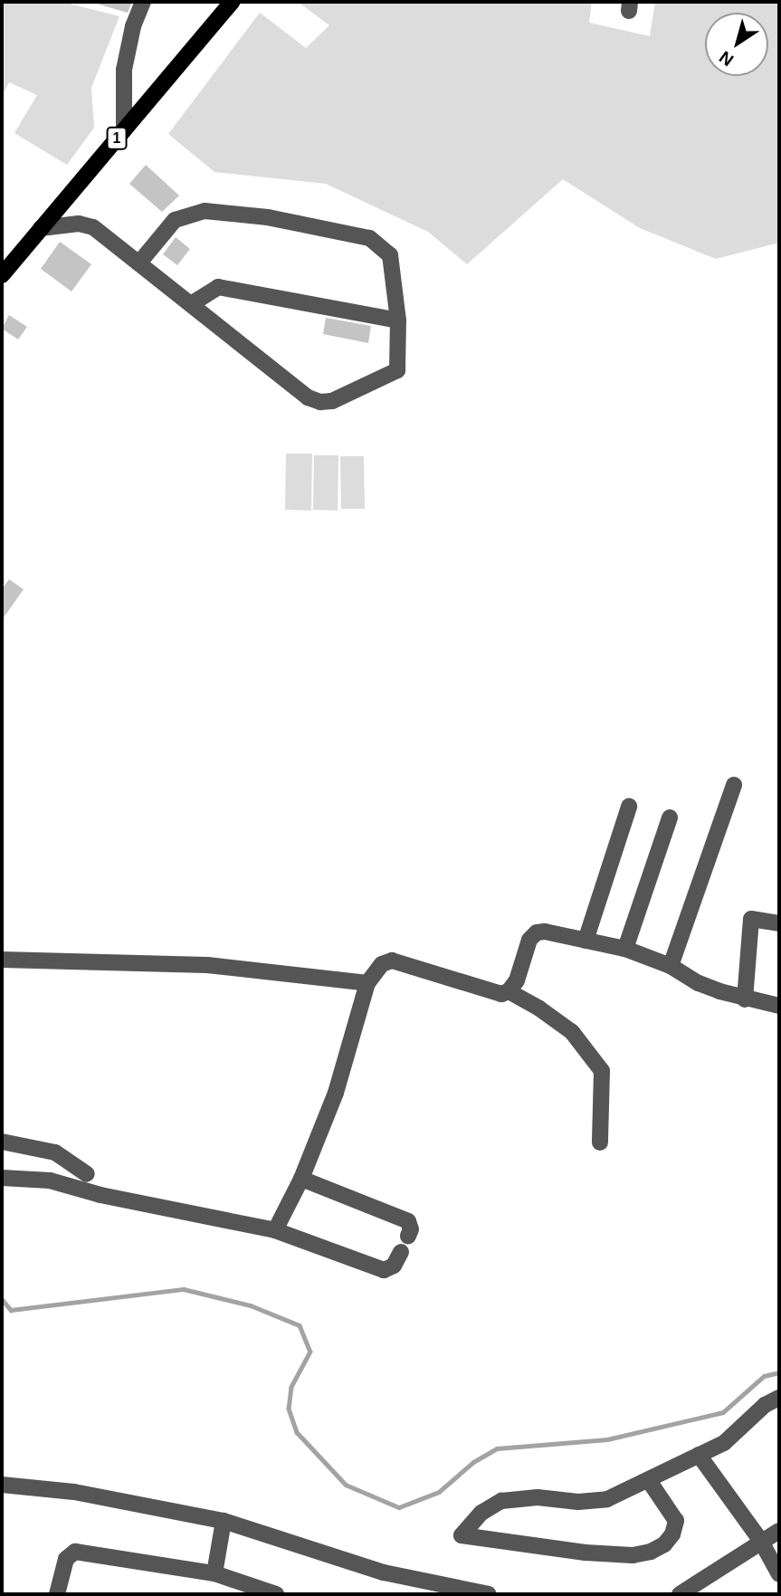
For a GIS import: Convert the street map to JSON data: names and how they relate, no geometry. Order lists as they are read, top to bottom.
{
  "streets": {
    "main road": ["1"]
  },
  "north": "bottom left"
}
